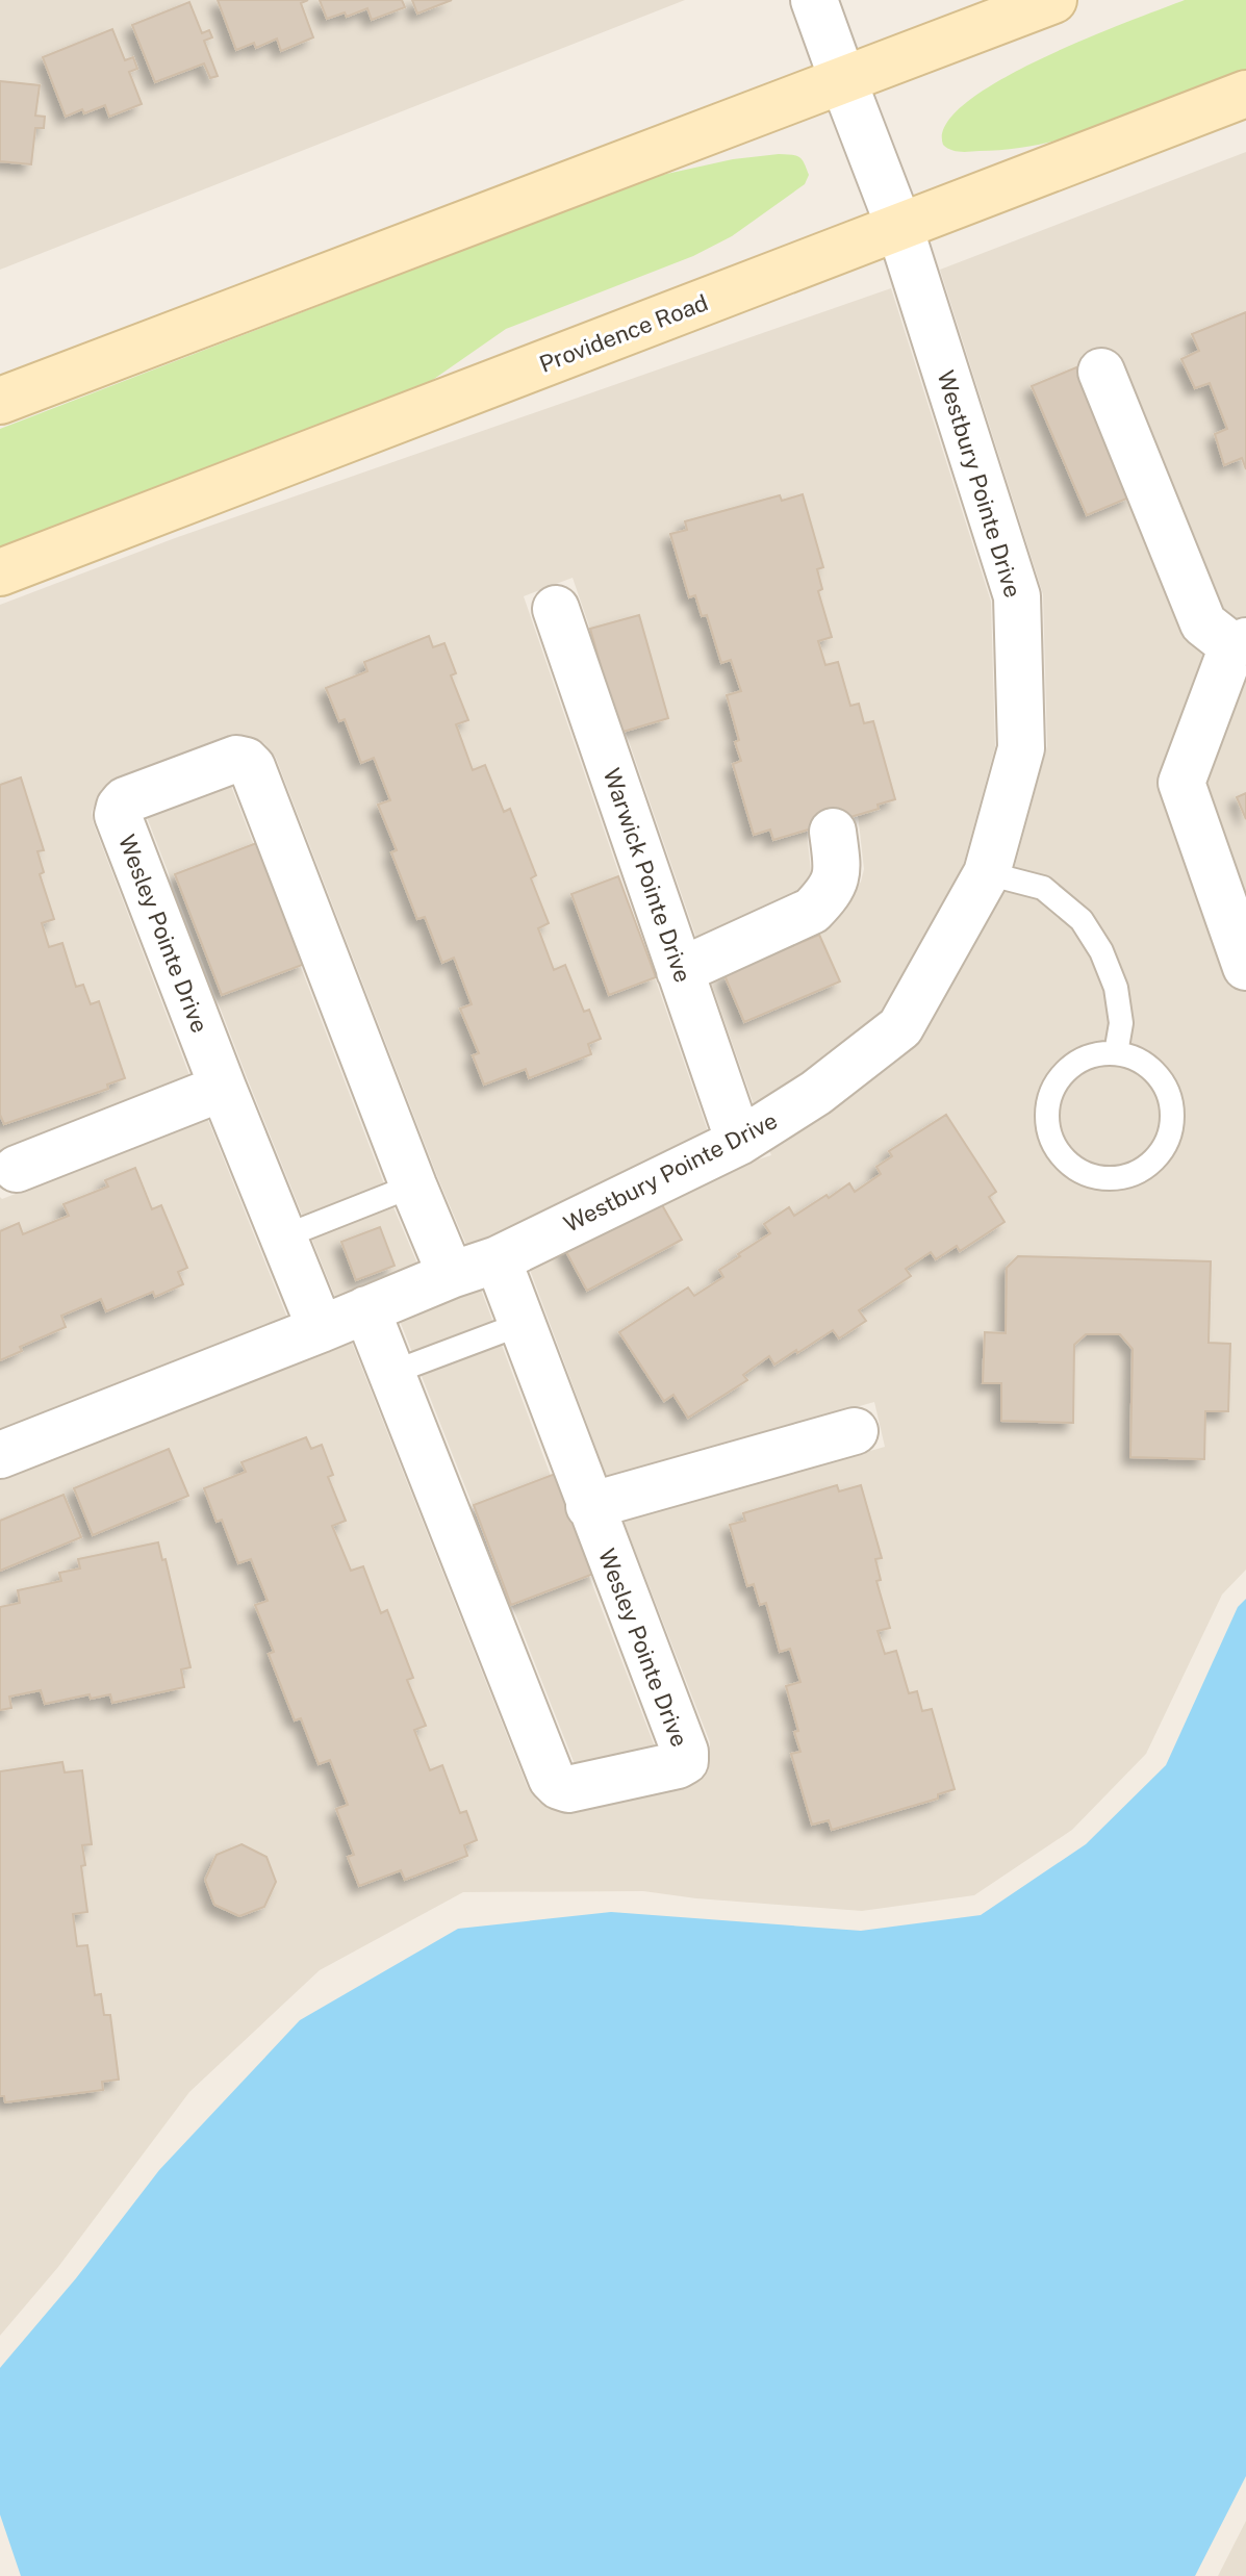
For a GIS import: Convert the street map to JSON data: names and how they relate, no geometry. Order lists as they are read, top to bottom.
{
  "streets": {
    "main road": ["Providence Road"],
    "street": ["Westbury Pointe Drive", "Warwick Pointe Drive", "Wesley Pointe Drive"]
  },
  "crossings": [
    ["Providence Road", "Westbury Pointe Drive"],
    ["Westbury Pointe Drive", "Warwick Pointe Drive"],
    ["Westbury Pointe Drive", "Wesley Pointe Drive"]
  ]
}
